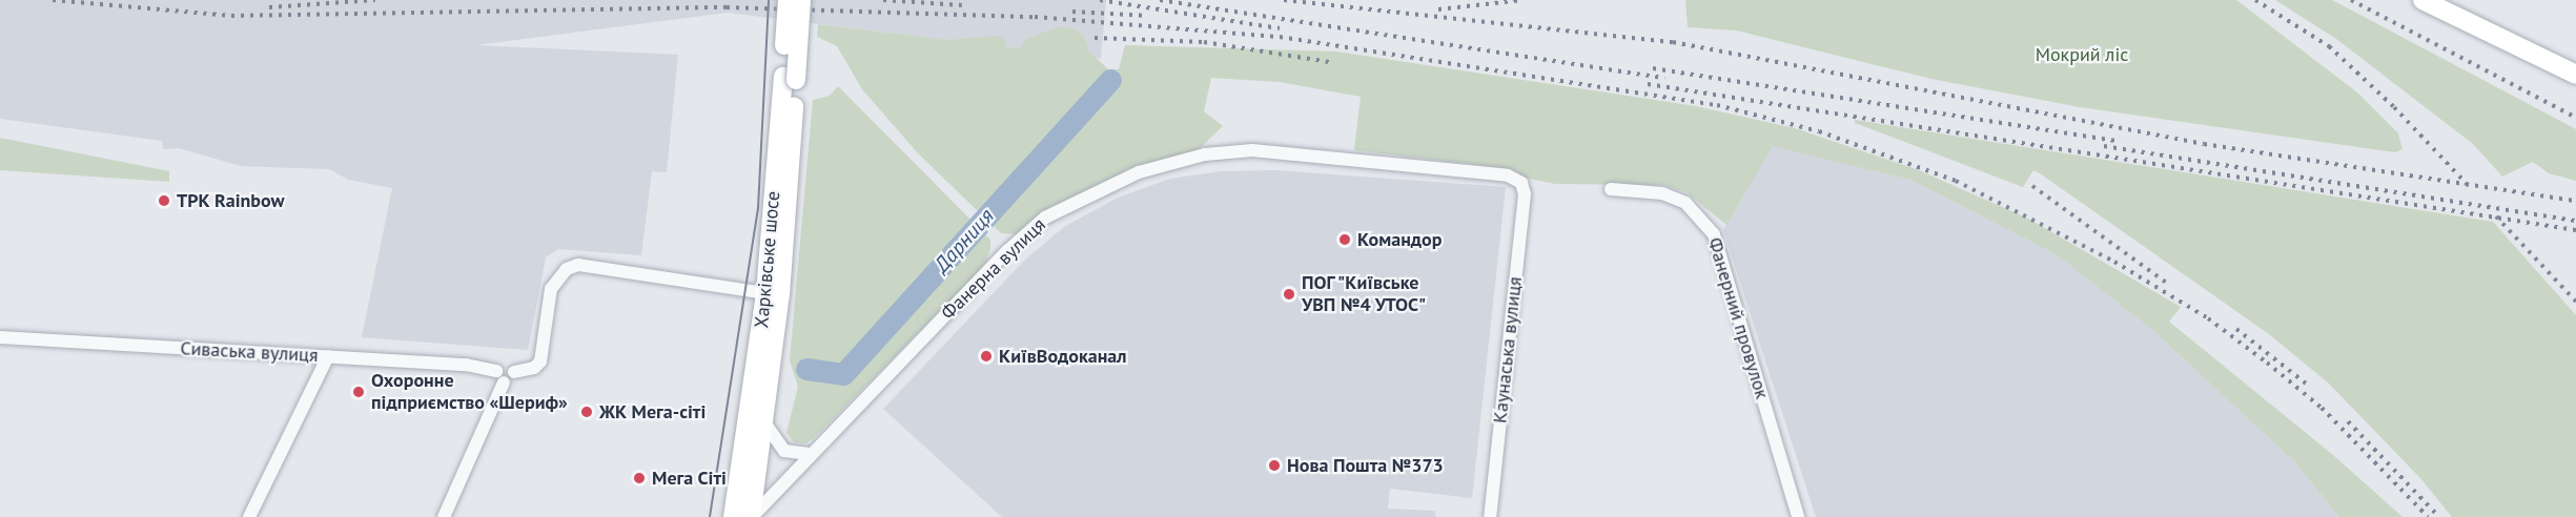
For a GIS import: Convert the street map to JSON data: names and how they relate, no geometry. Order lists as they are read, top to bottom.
{
  "streets": {
    "main road": ["Харківське шосе"],
    "street": [
      "Фанерна вулиця",
      "Фанерний провулок",
      "Каунаська вулиця",
      "Сиваська вулиця"
    ]
  },
  "crossings": [
    ["Харківське шосе", "Фанерна вулиця"],
    ["Фанерна вулиця", "Каунаська вулиця"]
  ],
  "water": ["Дарниця"],
  "parks": ["Мокрий ліс"],
  "places": [
    "ТРК Rainbow",
    "Командор",
    "ПОГ \"Київське УВП №4 УТОС\"",
    "КиївВодоканал",
    "Охоронне підприємство «Шериф»",
    "ЖК Мега-сіті",
    "Нова Пошта №373",
    "Мега Сіті"
  ]
}
